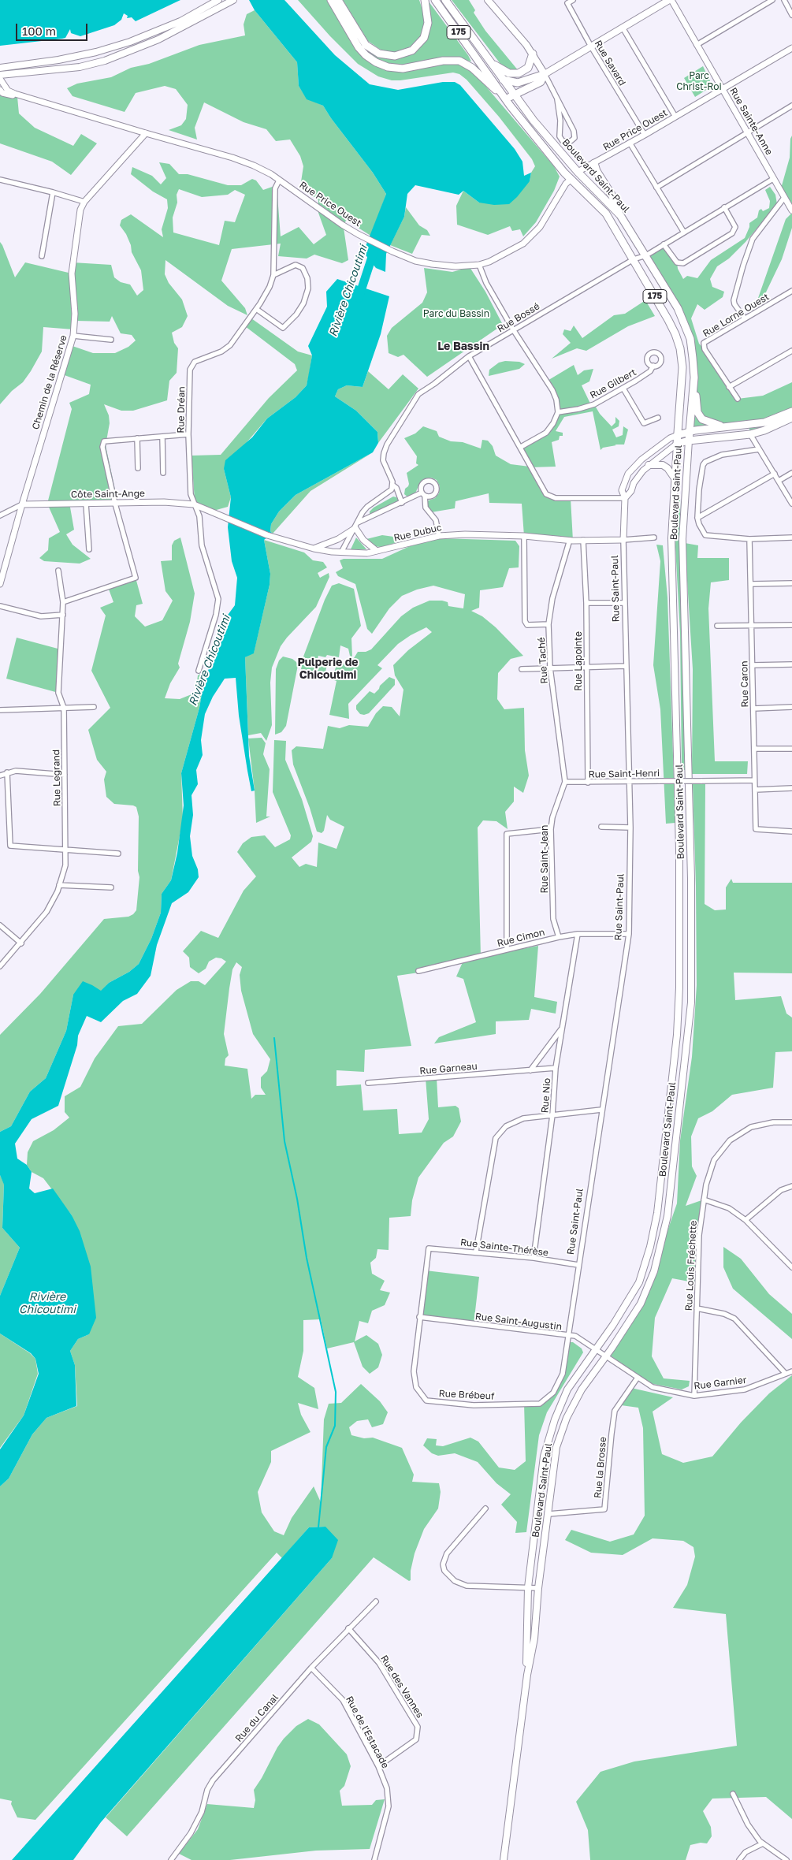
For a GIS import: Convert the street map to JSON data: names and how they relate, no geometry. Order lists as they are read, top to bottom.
{
  "streets": {
    "main road": ["175", "Rue Price Ouest", "Boulevard Saint-Paul"],
    "street": [
      "Rue Savard",
      "Rue Sainte-Anne",
      "Rue Lorne Ouest",
      "Rue Bossé",
      "Chemin de la Réserve",
      "Rue Gilbert",
      "Rue Dréan",
      "Côte Saint-Ange",
      "Rue Dubuc",
      "Rue Saint-Paul",
      "Rue Taché",
      "Rue Lapointe",
      "Rue Caron",
      "Rue Saint-Henri",
      "Rue Legrand",
      "Rue Saint-Jean",
      "Rue Cimon",
      "Rue Garneau",
      "Rue Nio",
      "Rue Sainte-Thérèse",
      "Rue Louis Fréchette",
      "Rue Saint-Augustin",
      "Rue Garnier",
      "Rue Brébeuf",
      "Rue la Brosse",
      "Rue des Vannes",
      "Rue du Canal",
      "Rue de l'Estacade"
    ]
  },
  "crossings": [
    ["Rue Savard", "Rue Price Ouest"],
    ["Rue Sainte-Anne", "Rue Price Ouest"],
    ["Rue Sainte-Anne", "Rue Bossé"],
    ["Rue Price Ouest", "Boulevard Saint-Paul"],
    ["Rue Price Ouest", "Chemin de la Réserve"],
    ["Rue Price Ouest", "Rue Dréan"],
    ["Boulevard Saint-Paul", "Rue Bossé"],
    ["Boulevard Saint-Paul", "Rue Saint-Paul"],
    ["Boulevard Saint-Paul", "Rue Saint-Augustin"],
    ["Boulevard Saint-Paul", "Rue Garnier"],
    ["Boulevard Saint-Paul", "Rue la Brosse"],
    ["Chemin de la Réserve", "Côte Saint-Ange"],
    ["Rue Dréan", "Côte Saint-Ange"],
    ["Rue Dréan", "Rue Dubuc"],
    ["Côte Saint-Ange", "Rue Dubuc"],
    ["Rue Dubuc", "Rue Saint-Paul"],
    ["Rue Dubuc", "Rue Taché"],
    ["Rue Dubuc", "Rue Lapointe"],
    ["Rue Saint-Paul", "Rue Saint-Henri"],
    ["Rue Saint-Paul", "Rue Cimon"],
    ["Rue Saint-Paul", "Rue Sainte-Thérèse"],
    ["Rue Saint-Paul", "Rue Saint-Augustin"],
    ["Rue Saint-Paul", "Rue Brébeuf"],
    ["Rue Taché", "Rue Saint-Henri"],
    ["Rue Taché", "Rue Saint-Jean"],
    ["Rue Lapointe", "Rue Saint-Henri"],
    ["Rue Caron", "Rue Saint-Henri"],
    ["Rue Saint-Henri", "Rue Saint-Jean"],
    ["Rue Saint-Jean", "Rue Cimon"],
    ["Rue Cimon", "Rue Nio"],
    ["Rue Garneau", "Rue Nio"],
    ["Rue Nio", "Rue Sainte-Thérèse"],
    ["Rue Sainte-Thérèse", "Rue Brébeuf"],
    ["Rue Louis Fréchette", "Rue Garnier"],
    ["Rue Saint-Augustin", "Rue Garnier"],
    ["Rue Saint-Augustin", "Rue Brébeuf"],
    ["Rue Garnier", "Rue la Brosse"],
    ["Rue des Vannes", "Rue du Canal"],
    ["Rue des Vannes", "Rue de l'Estacade"],
    ["Rue du Canal", "Rue de l'Estacade"]
  ],
  "districts": ["Le Bassin", "Pulperie de Chicoutimi"],
  "water": ["Rivière Chicoutimi"],
  "parks": ["Parc Christ-Roi", "Parc du Bassin"],
  "scale_bar": "100 m"
}
